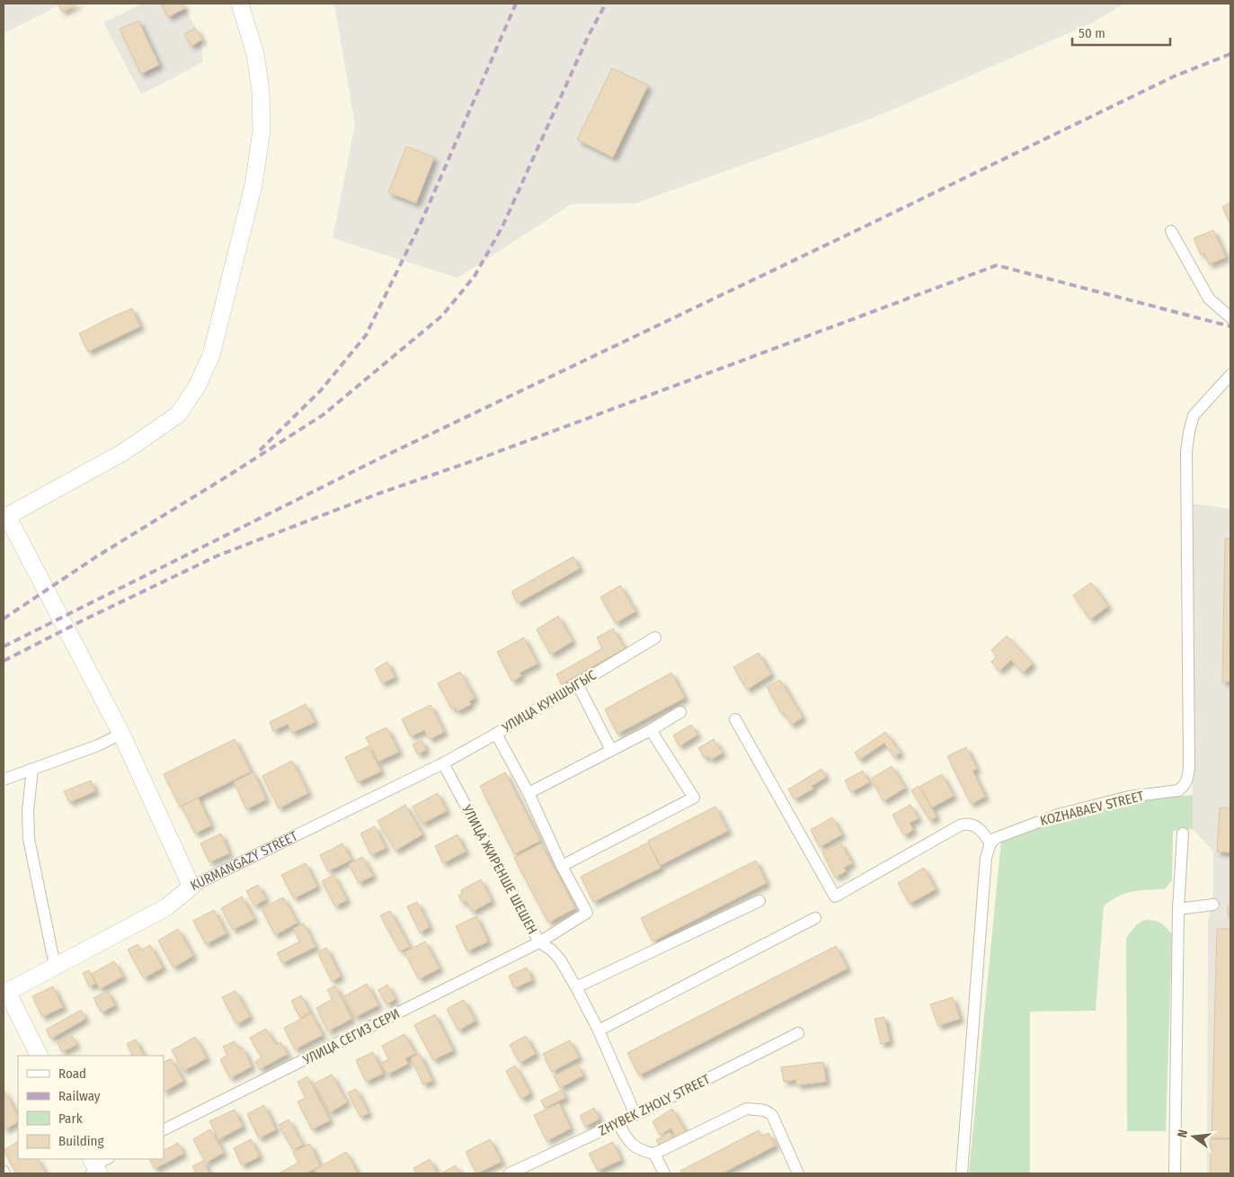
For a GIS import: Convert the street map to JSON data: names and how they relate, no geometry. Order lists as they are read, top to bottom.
{
  "streets": {
    "main road": ["KURMANGAZY STREET"],
    "street": [
      "УЛИЦА КУНШЫГЫС",
      "KOZHABAEV STREET",
      "УЛИЦА ЖИРЕНШЕ ШЕШЕН",
      "УЛИЦА СЕГИЗ СЕРИ",
      "ZHYBEK ZHOLY STREET"
    ]
  },
  "crossings": [
    ["УЛИЦА КУНШЫГЫС", "KURMANGAZY STREET"],
    ["УЛИЦА КУНШЫГЫС", "УЛИЦА ЖИРЕНШЕ ШЕШЕН"],
    ["KURMANGAZY STREET", "УЛИЦА ЖИРЕНШЕ ШЕШЕН"],
    ["УЛИЦА ЖИРЕНШЕ ШЕШЕН", "УЛИЦА СЕГИЗ СЕРИ"],
    ["УЛИЦА ЖИРЕНШЕ ШЕШЕН", "ZHYBEK ZHOLY STREET"]
  ],
  "legend": [
    "Road",
    "Railway",
    "Park",
    "Building"
  ],
  "scale_bar": "50 m",
  "north": "left"
}
